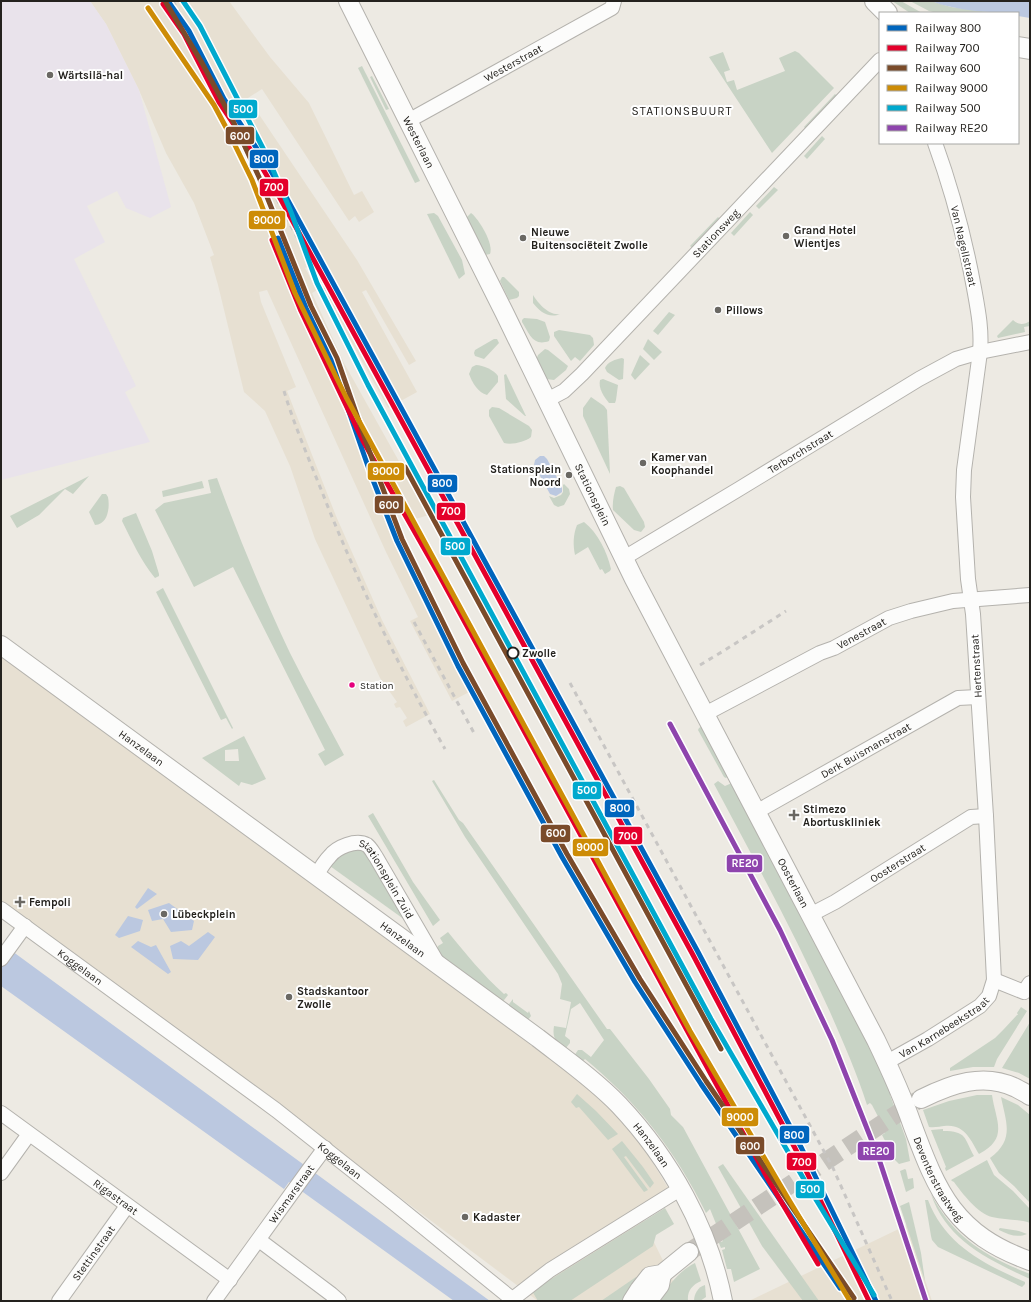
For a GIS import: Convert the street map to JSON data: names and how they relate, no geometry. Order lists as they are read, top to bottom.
{
  "streets": {
    "street": [
      "Westerstraat",
      "Westerlaan",
      "Stationsweg",
      "Van Nagellstraat",
      "Terborchstraat",
      "Stationsplein",
      "Venestraat",
      "Hertenstraat",
      "Hanzelaan",
      "Derk Buismanstraat",
      "Oosterstraat",
      "Stationsplein Zuid",
      "Oosterlaan",
      "Koggelaan",
      "Van Karnebeekstraat",
      "Deventerstraatweg",
      "Wismarstraat",
      "Rigastraat",
      "Stettinstraat"
    ]
  },
  "crossings": [
    ["Westerstraat", "Westerlaan"],
    ["Westerlaan", "Stationsplein"],
    ["Stationsweg", "Stationsplein"],
    ["Van Nagellstraat", "Terborchstraat"],
    ["Van Nagellstraat", "Hertenstraat"],
    ["Terborchstraat", "Stationsplein"],
    ["Terborchstraat", "Hertenstraat"],
    ["Stationsplein", "Venestraat"],
    ["Stationsplein", "Oosterlaan"],
    ["Venestraat", "Hertenstraat"],
    ["Venestraat", "Oosterlaan"],
    ["Hertenstraat", "Derk Buismanstraat"],
    ["Hertenstraat", "Oosterstraat"],
    ["Hertenstraat", "Van Karnebeekstraat"],
    ["Hanzelaan", "Stationsplein Zuid"],
    ["Hanzelaan", "Koggelaan"],
    ["Derk Buismanstraat", "Oosterlaan"],
    ["Oosterstraat", "Oosterlaan"],
    ["Oosterlaan", "Van Karnebeekstraat"],
    ["Oosterlaan", "Deventerstraatweg"],
    ["Koggelaan", "Wismarstraat"],
    ["Van Karnebeekstraat", "Deventerstraatweg"],
    ["Wismarstraat", "Rigastraat"],
    ["Rigastraat", "Stettinstraat"]
  ],
  "districts": ["STATIONSBUURT"],
  "places": {
    "other": [
      "Wärtsilä-hal",
      "Grand Hotel Wientjes",
      "Nieuwe Buitensociëteit Zwolle",
      "Pillows",
      "Kamer van Koophandel",
      "Stationsplein Noord",
      "Zwolle",
      "Station",
      "Lübeckplein",
      "Stadskantoor Zwolle",
      "Kadaster"
    ],
    "health": ["Stimezo Abortuskliniek", "Fempoli"]
  },
  "lines": [
    "rail line 800",
    "rail line 600",
    "rail line 500",
    "rail line 700",
    "rail line 9000",
    "rail line RE20"
  ],
  "legend": [
    "Railway 800",
    "Railway 700",
    "Railway 600",
    "Railway 9000",
    "Railway 500",
    "Railway RE20"
  ]
}
